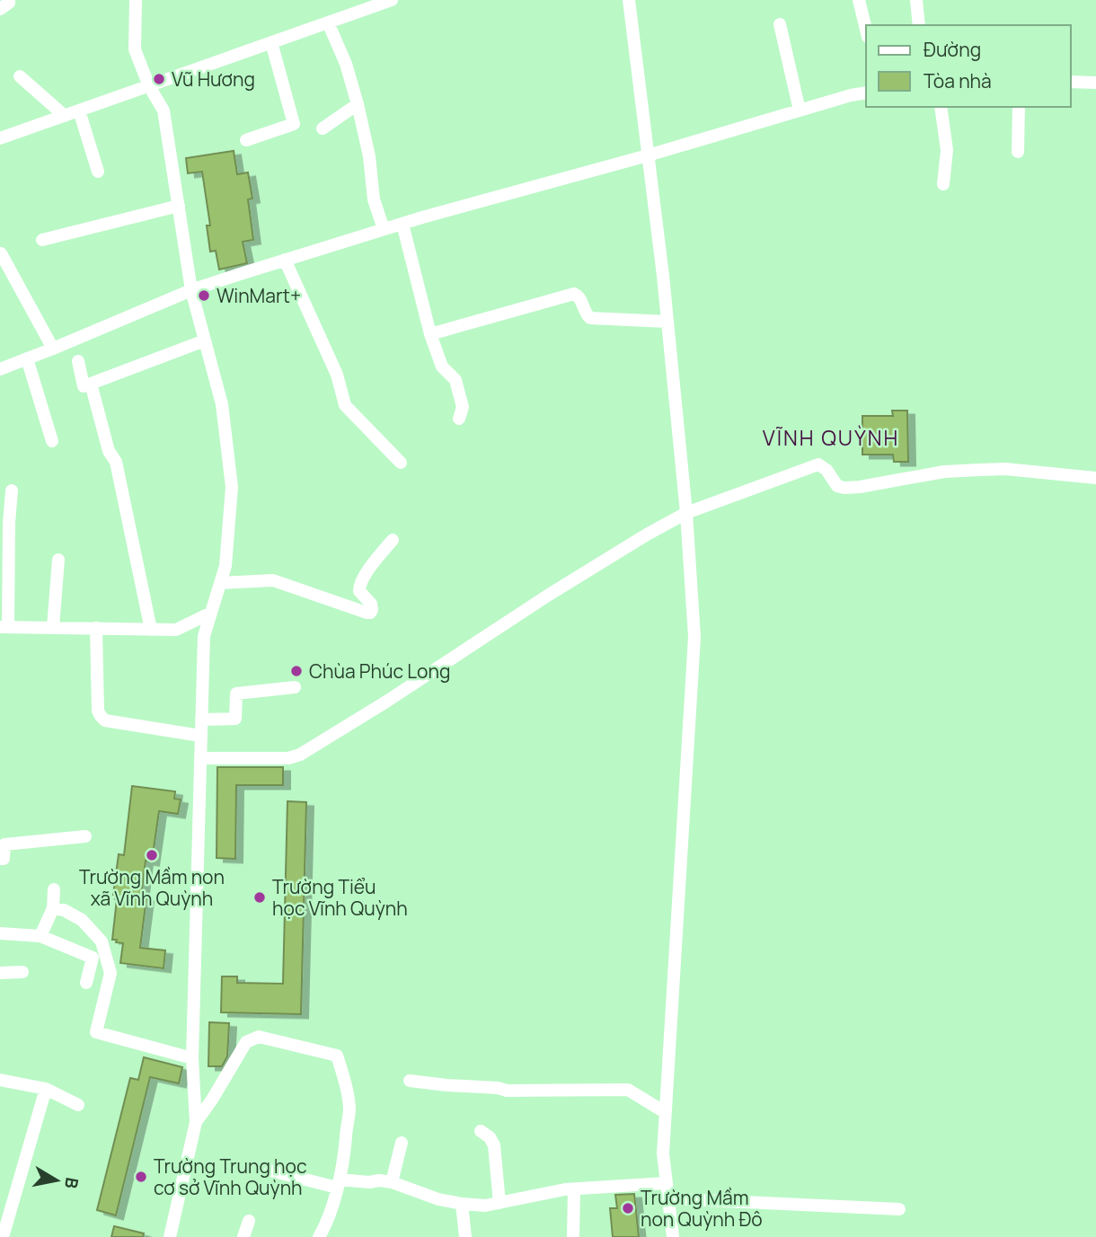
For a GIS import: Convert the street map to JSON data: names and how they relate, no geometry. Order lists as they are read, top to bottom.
{
  "districts": ["VĨNH QUỲNH"],
  "places": [
    "Vũ Hương",
    "WinMart+",
    "Chùa Phúc Long",
    "Trường Mầm non xã Vĩnh Quỳnh",
    "Trường Tiểu học Vĩnh Quỳnh",
    "Trường Trung học cơ sở Vĩnh Quỳnh",
    "Trường Mầm non Quỳnh Đô"
  ],
  "legend": ["Đường", "Tòa nhà"],
  "north": "right"
}
